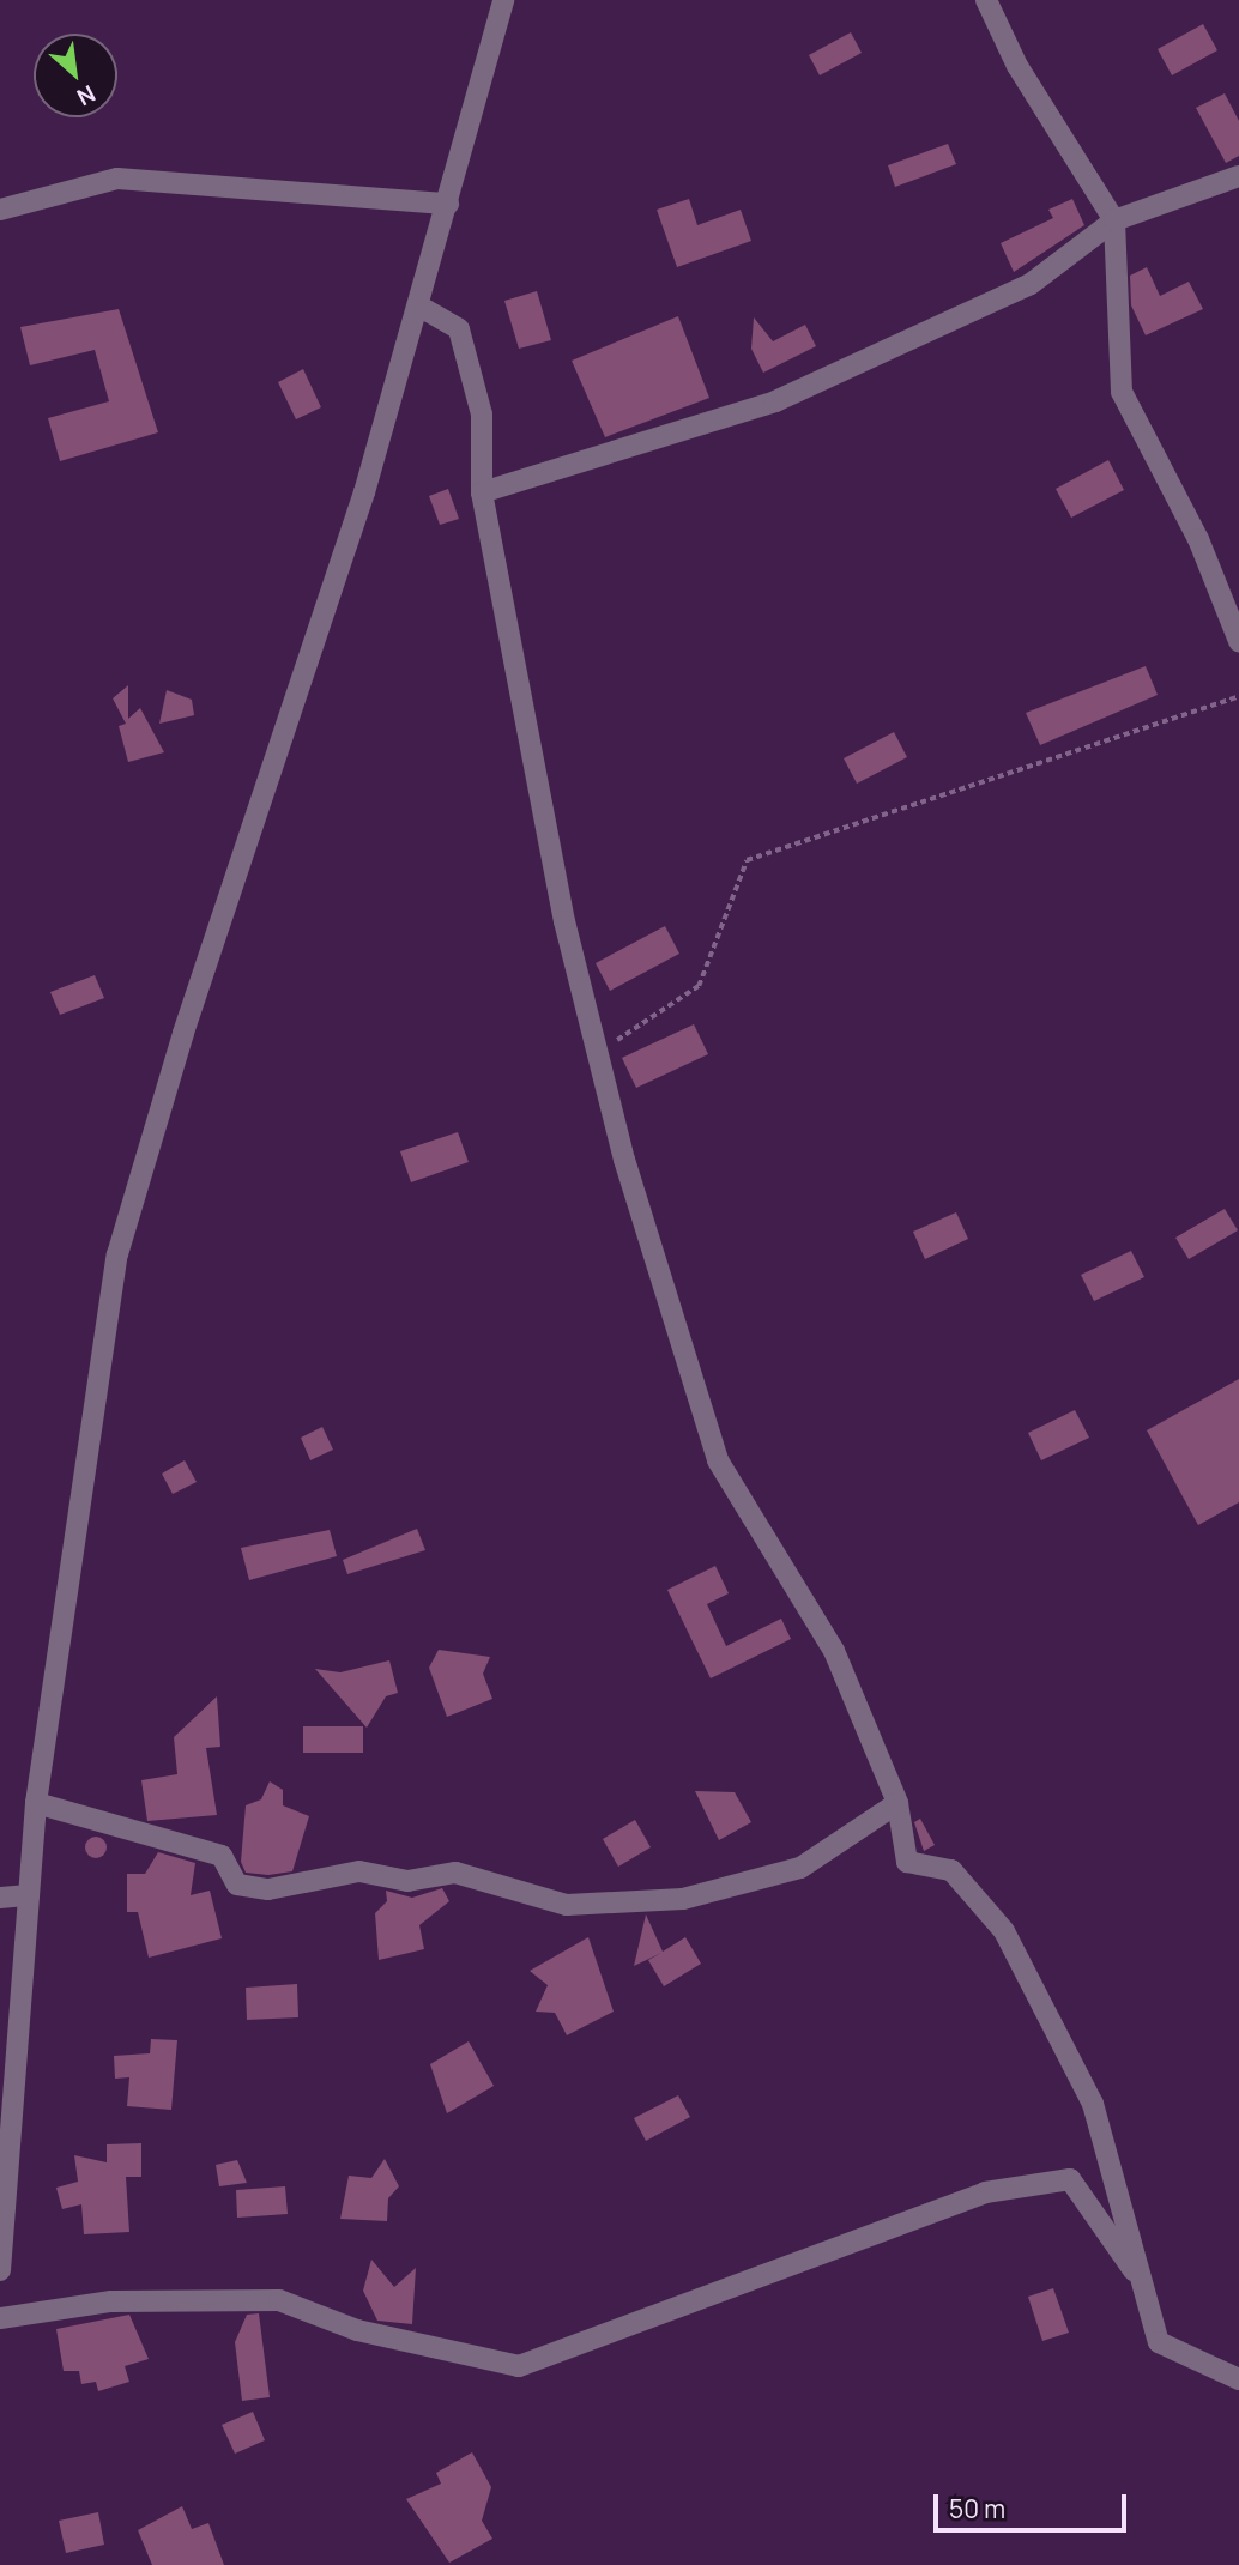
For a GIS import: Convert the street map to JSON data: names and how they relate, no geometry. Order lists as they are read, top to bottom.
{
  "scale_bar": "50 m",
  "north": "bottom right"
}
